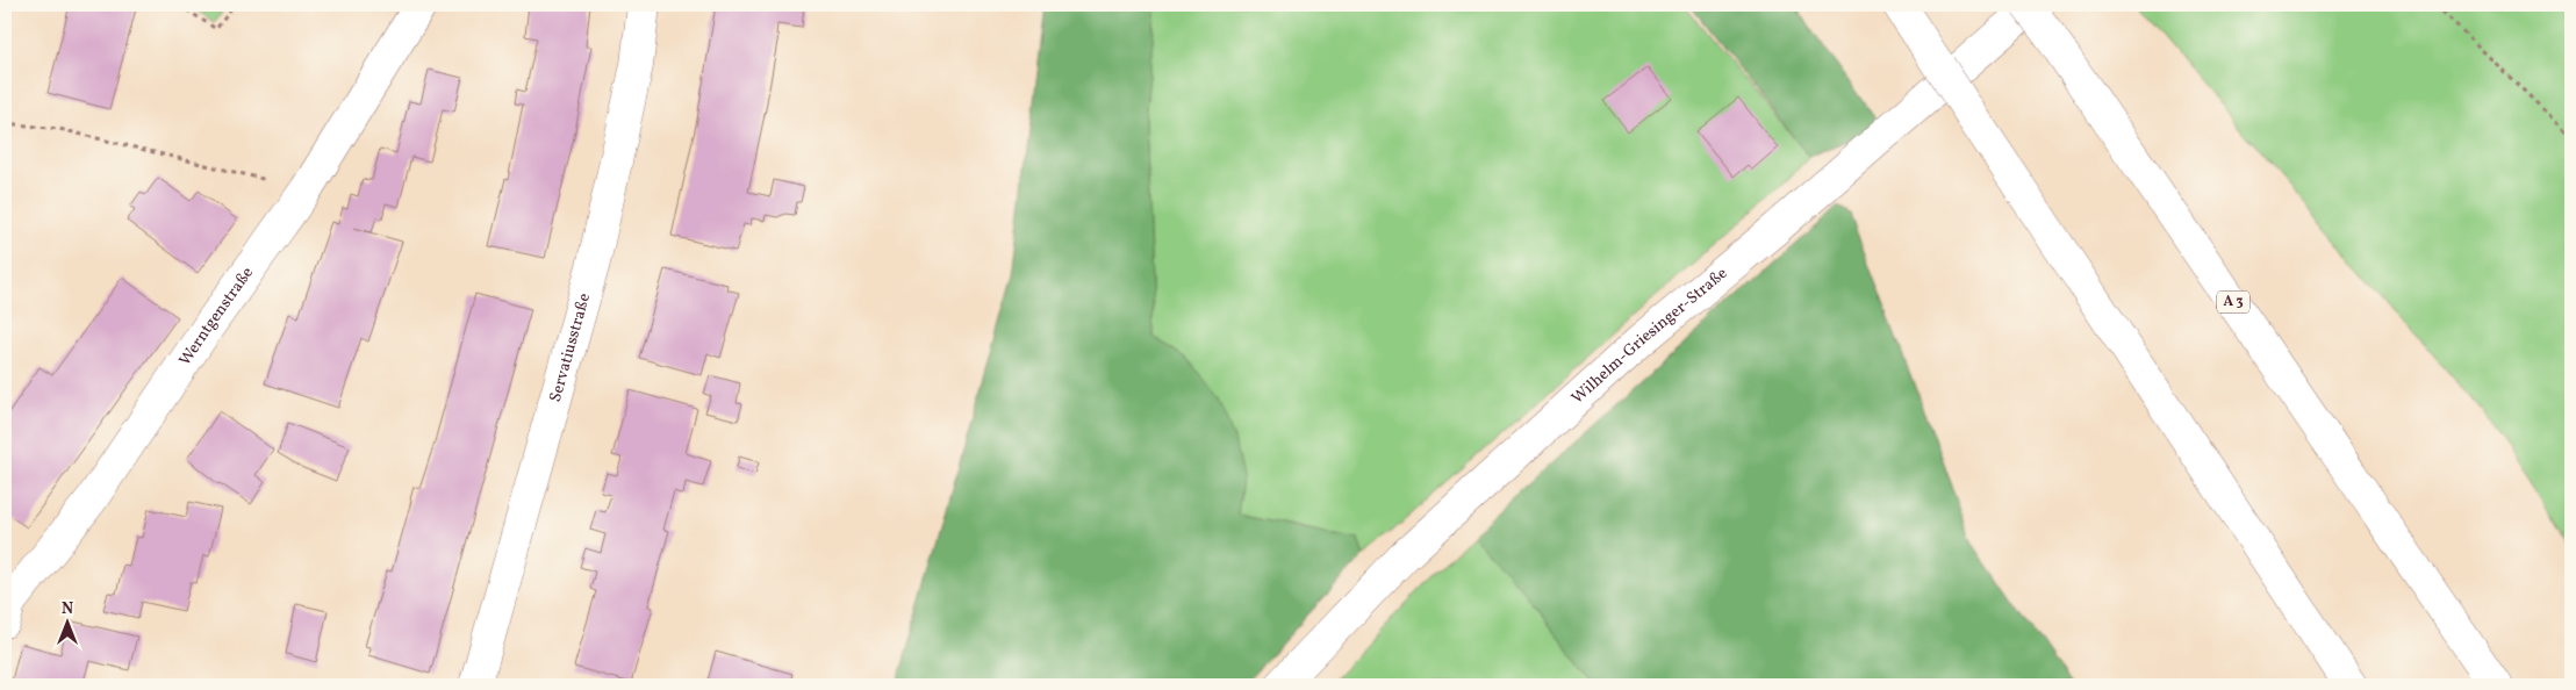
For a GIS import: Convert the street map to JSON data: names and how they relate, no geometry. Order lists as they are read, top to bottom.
{
  "streets": {
    "main road": [
      "A 3",
      "Werntgenstraße",
      "Wilhelm-Griesinger-Straße",
      "Servatiusstraße"
    ]
  },
  "north": "top"
}
